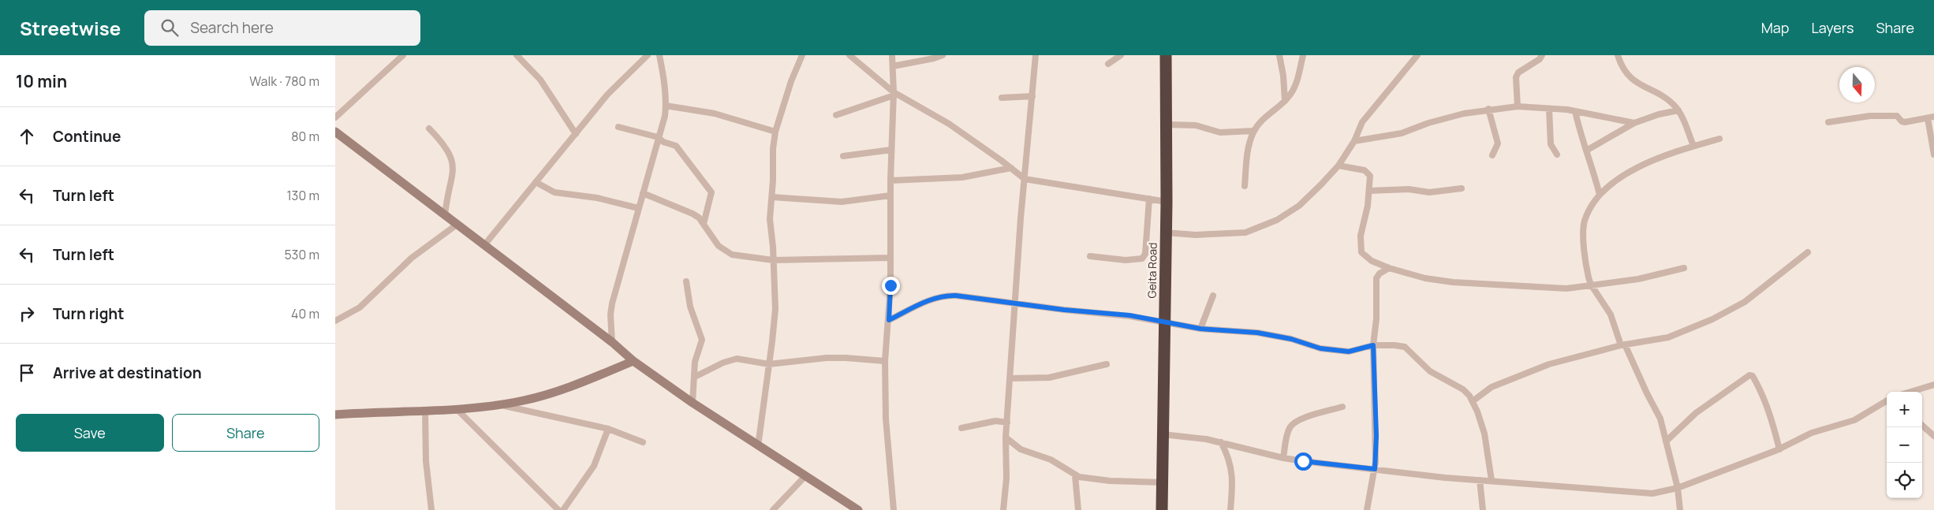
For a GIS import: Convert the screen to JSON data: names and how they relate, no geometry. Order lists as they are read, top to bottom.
{
  "streets": {
    "highway": ["Geita Road"]
  },
  "north": "bottom",
  "page": {
    "header": "Streetwise",
    "search": "Search here",
    "nav": ["Map", "Layers", "Share"],
    "heading": ["10 min", "Walk · 780 m"],
    "list": [
      ["Continue", "80 m"],
      ["Turn left", "130 m"],
      ["Turn left", "530 m"],
      ["Turn right", "40 m"],
      "Arrive at destination"
    ],
    "map_buttons": ["+", "−"],
    "buttons": ["Save", "Share"]
  }
}
